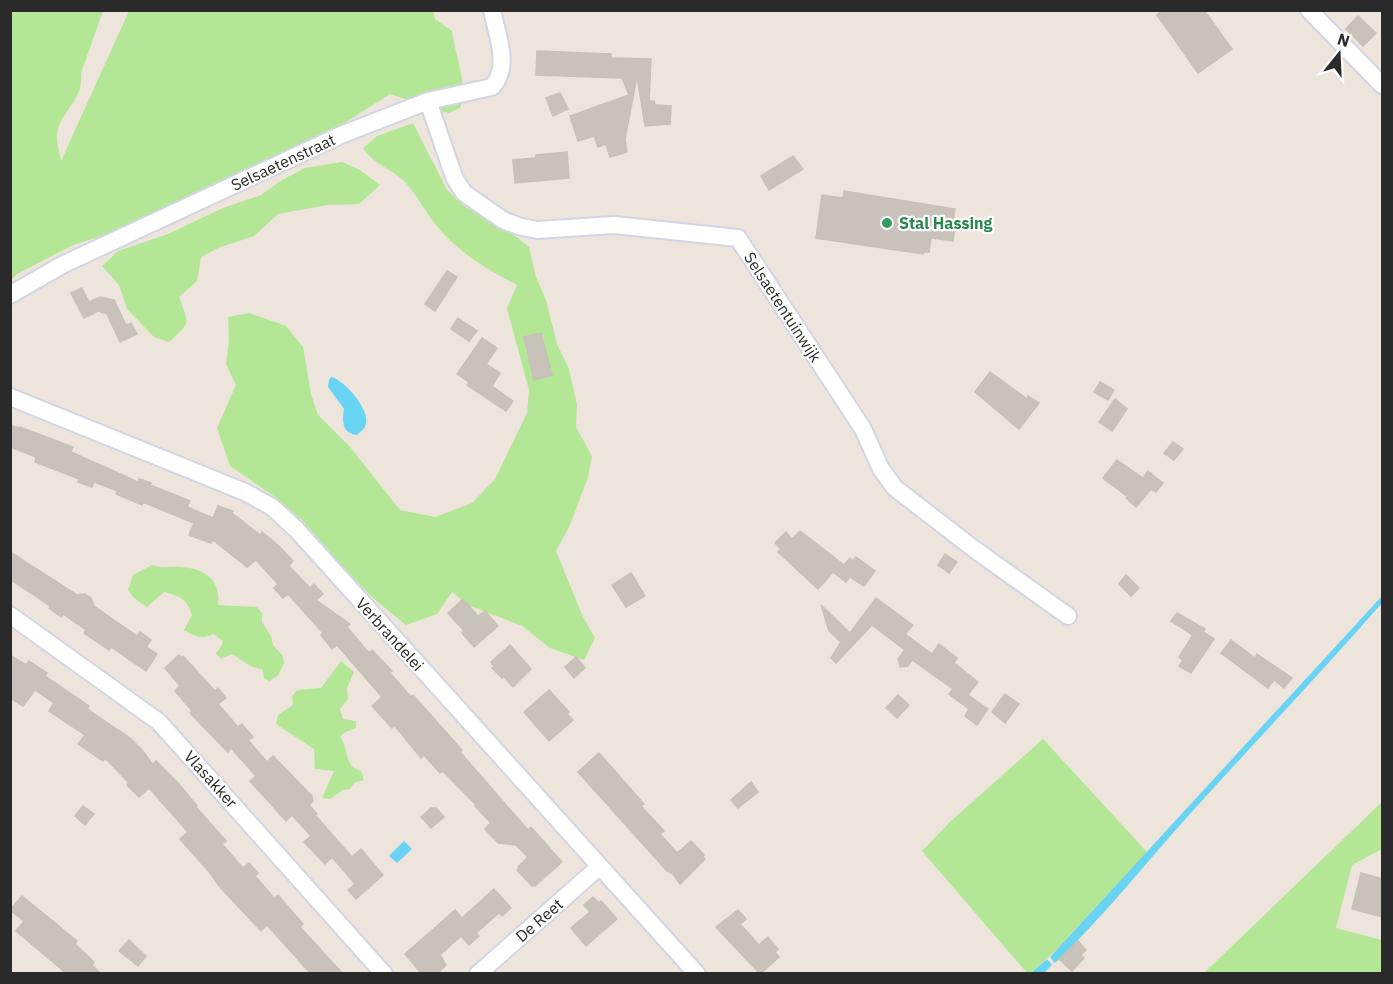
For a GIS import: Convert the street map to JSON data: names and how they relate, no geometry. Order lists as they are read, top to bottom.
{
  "streets": {
    "street": [
      "Selsaetenstraat",
      "Selsaetentuinwijk",
      "Verbrandelei",
      "Vlasakker",
      "De Reet"
    ]
  },
  "crossings": [
    ["Selsaetenstraat", "Selsaetentuinwijk"],
    ["Verbrandelei", "De Reet"]
  ],
  "places": ["Stal Hassing"],
  "north": "top"
}
